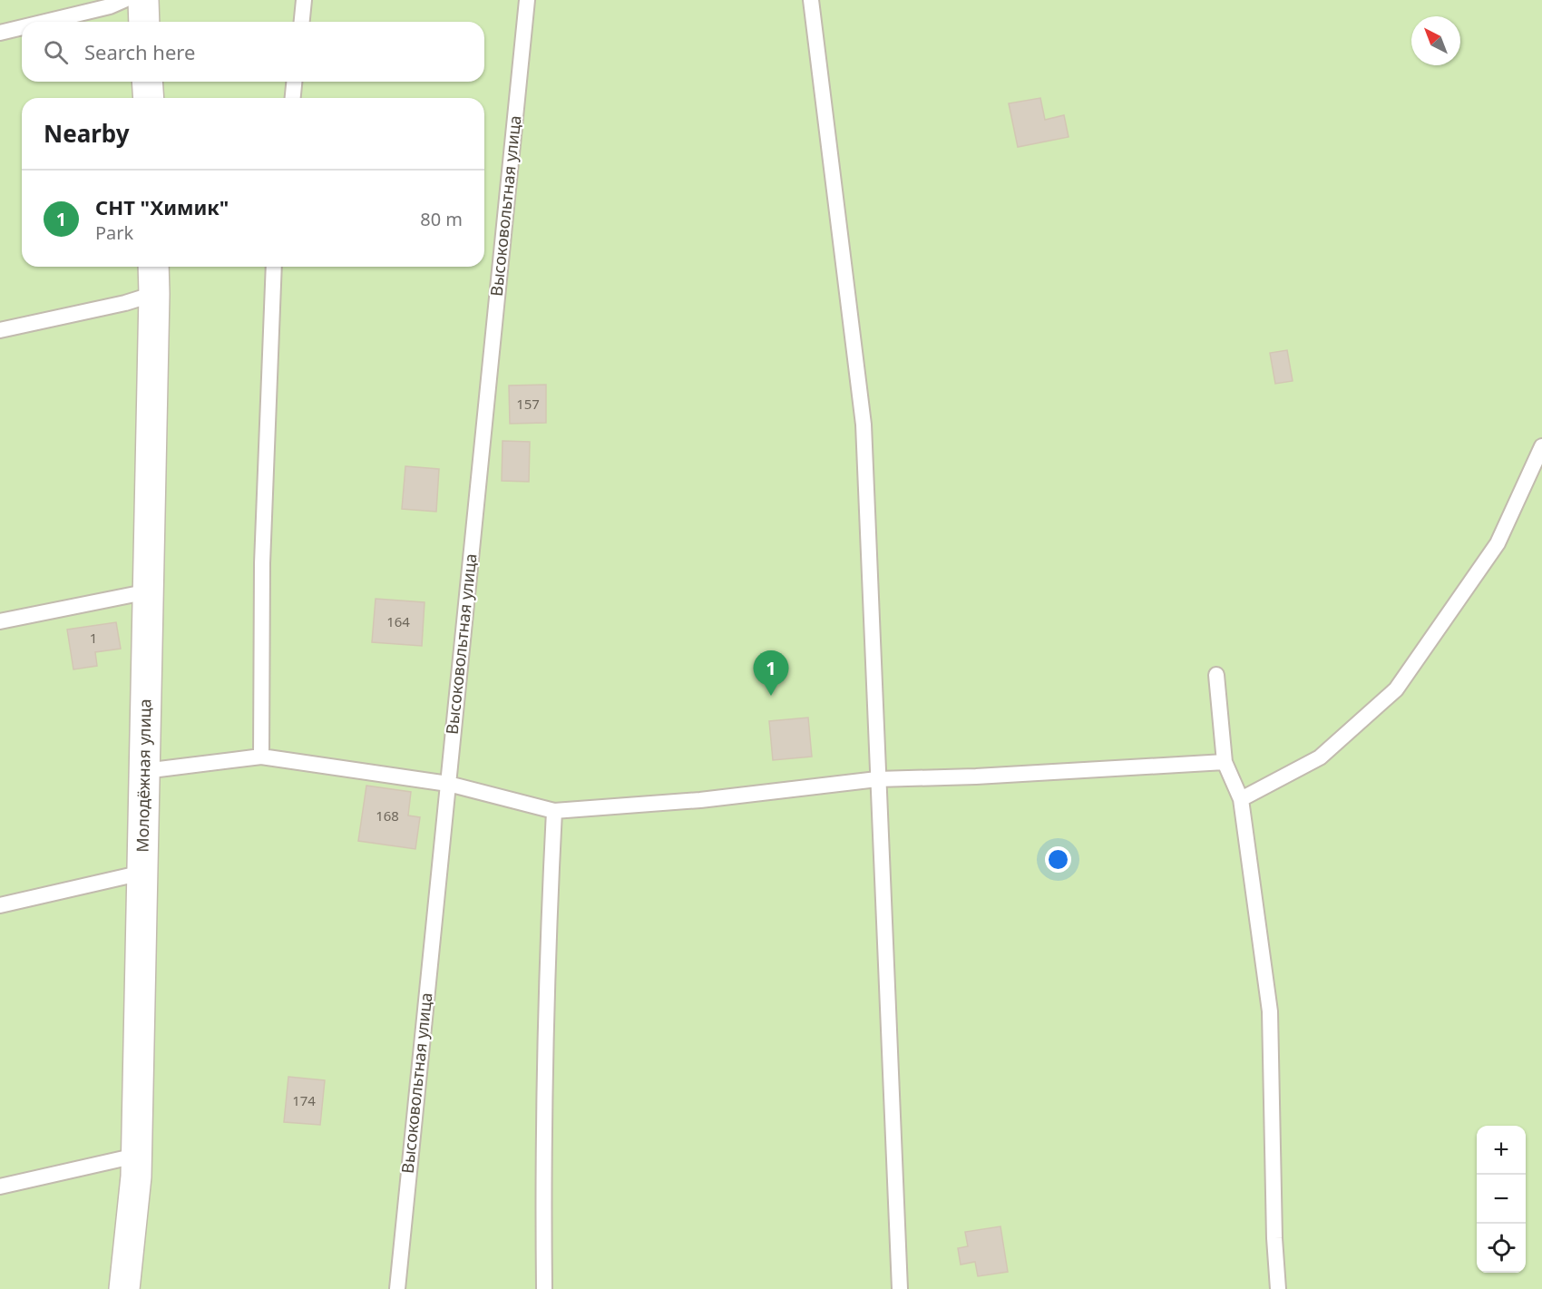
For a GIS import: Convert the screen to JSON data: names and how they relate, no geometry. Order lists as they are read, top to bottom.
{
  "streets": {
    "street": ["Молодёжная улица"],
    "lane": ["Высоковольтная улица"]
  },
  "house_numbers": [
    "157",
    "164",
    "1",
    "168",
    "174"
  ],
  "north": "top left",
  "page": {
    "search": "Search here",
    "heading": "Nearby",
    "list": [
      {
        "mark": "1",
        "name": "СНТ \"Химик\"",
        "note": "Park",
        "value": "80 m"
      }
    ],
    "pins": "1",
    "map_buttons": ["+", "−"]
  }
}
